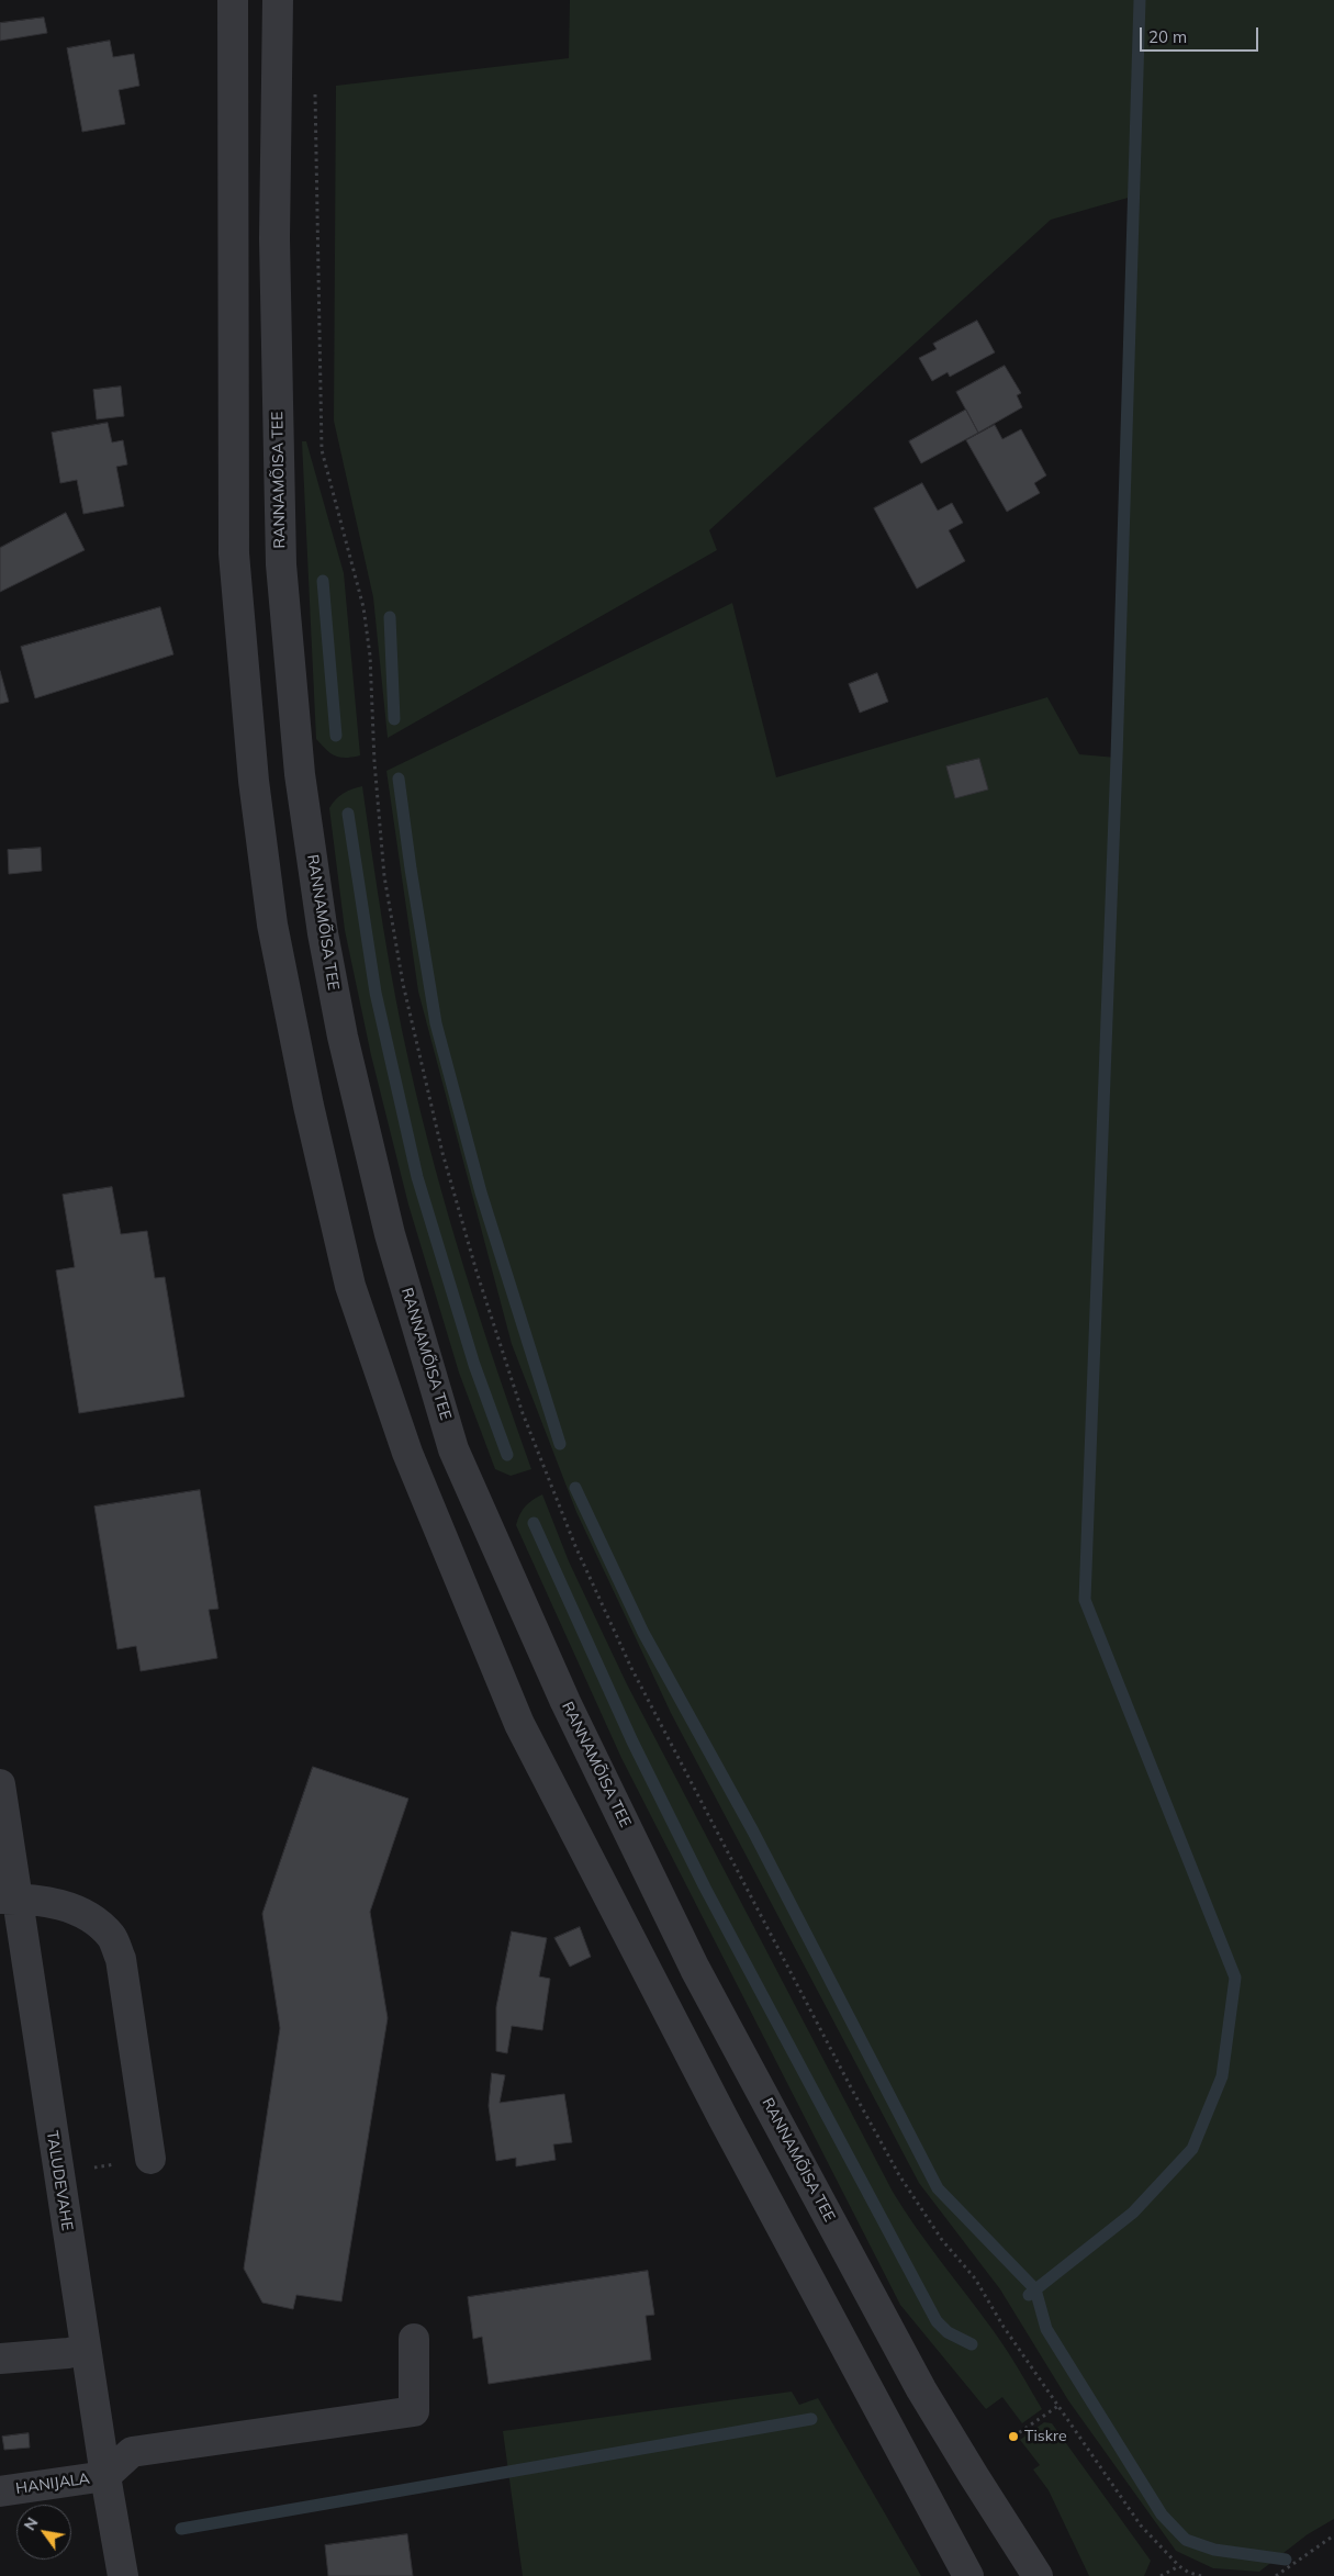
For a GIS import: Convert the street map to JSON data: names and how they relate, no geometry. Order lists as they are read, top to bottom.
{
  "streets": {
    "street": ["RANNAMÕISA TEE", "TALUDEVAHE", "HANIJALA"]
  },
  "crossings": [
    ["TALUDEVAHE", "HANIJALA"]
  ],
  "places": ["Tiskre"],
  "scale_bar": "20 m",
  "north": "top left"
}
